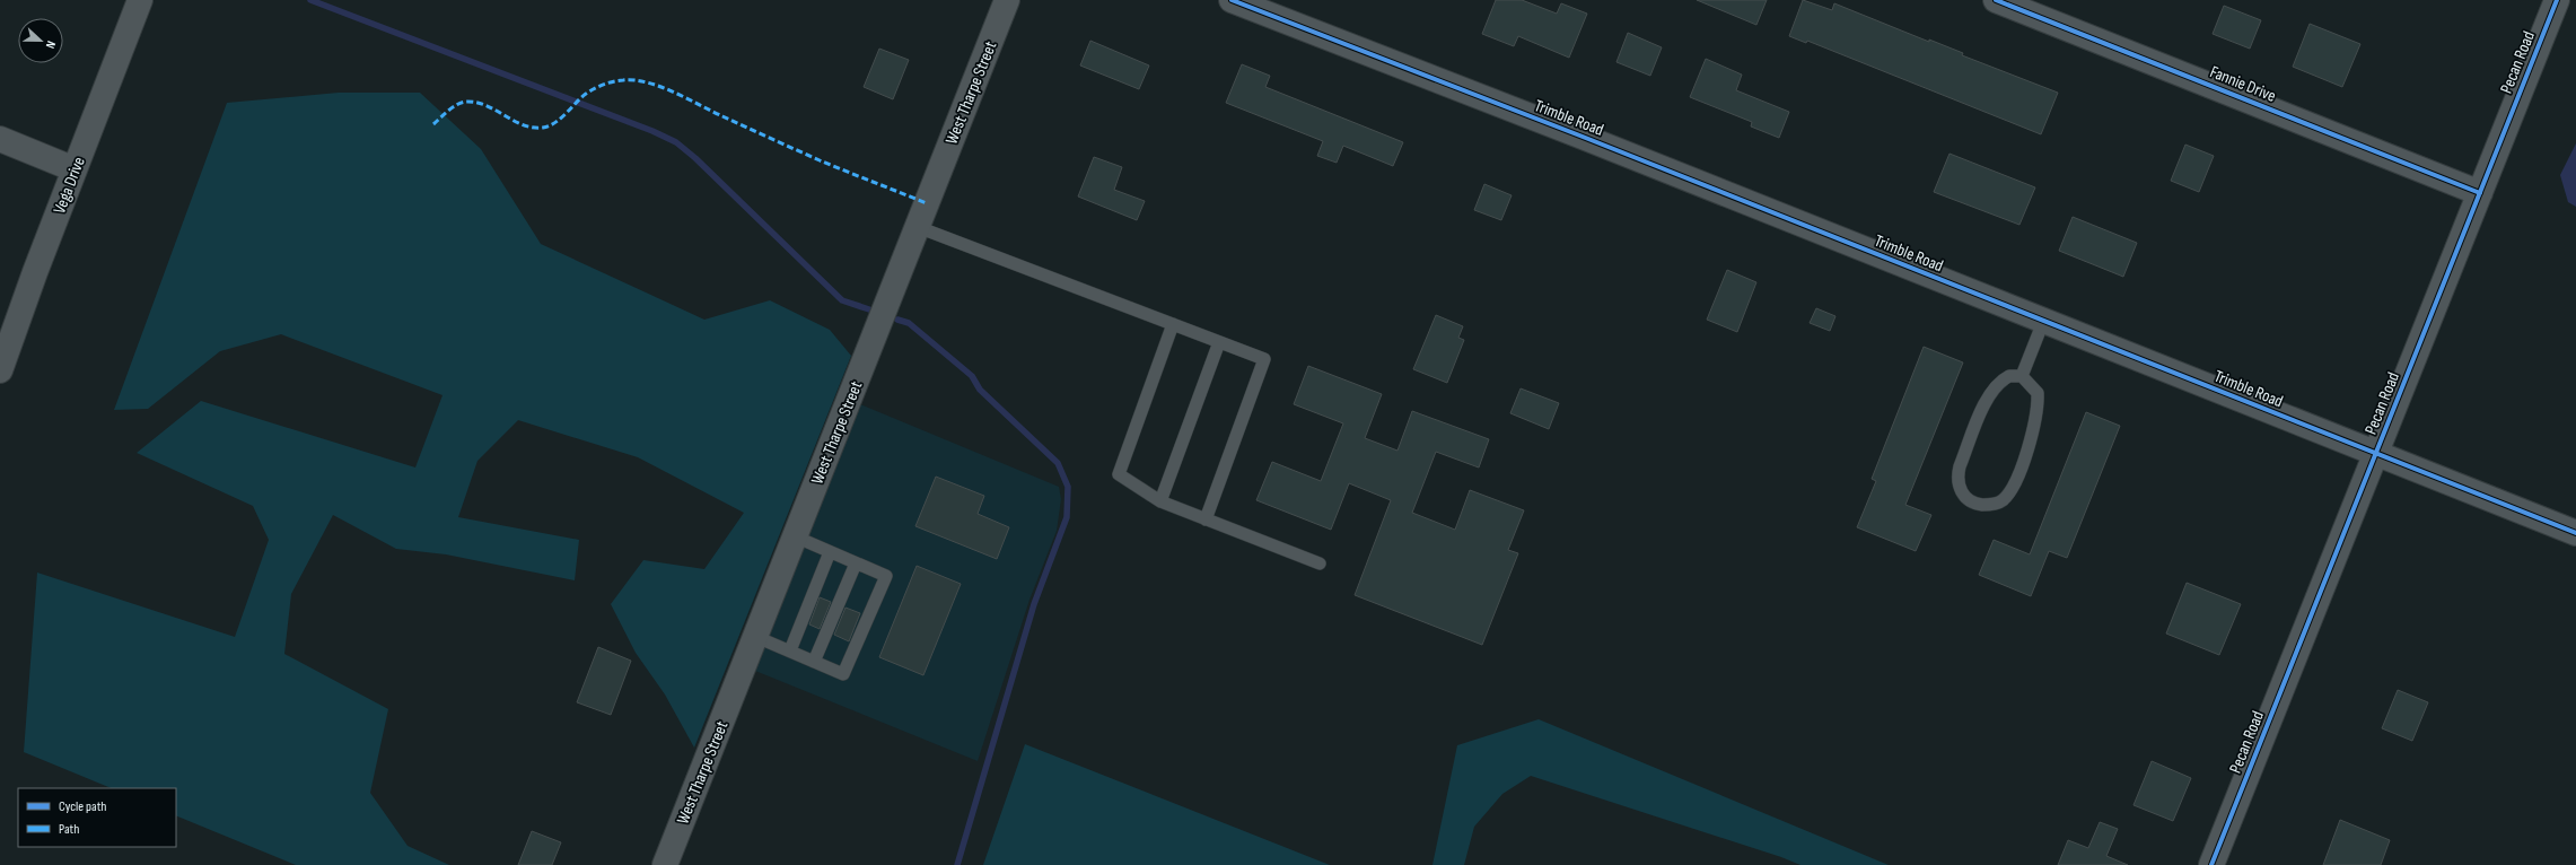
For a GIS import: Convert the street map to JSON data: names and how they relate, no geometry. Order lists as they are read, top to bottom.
{
  "streets": {
    "street": [
      "Pecan Road",
      "Fannie Drive",
      "West Tharpe Street",
      "Trimble Road",
      "Vega Drive"
    ]
  },
  "crossings": [
    ["Pecan Road", "Fannie Drive"],
    ["Pecan Road", "Trimble Road"]
  ],
  "legend": ["Cycle path", "Path"],
  "north": "right"
}
